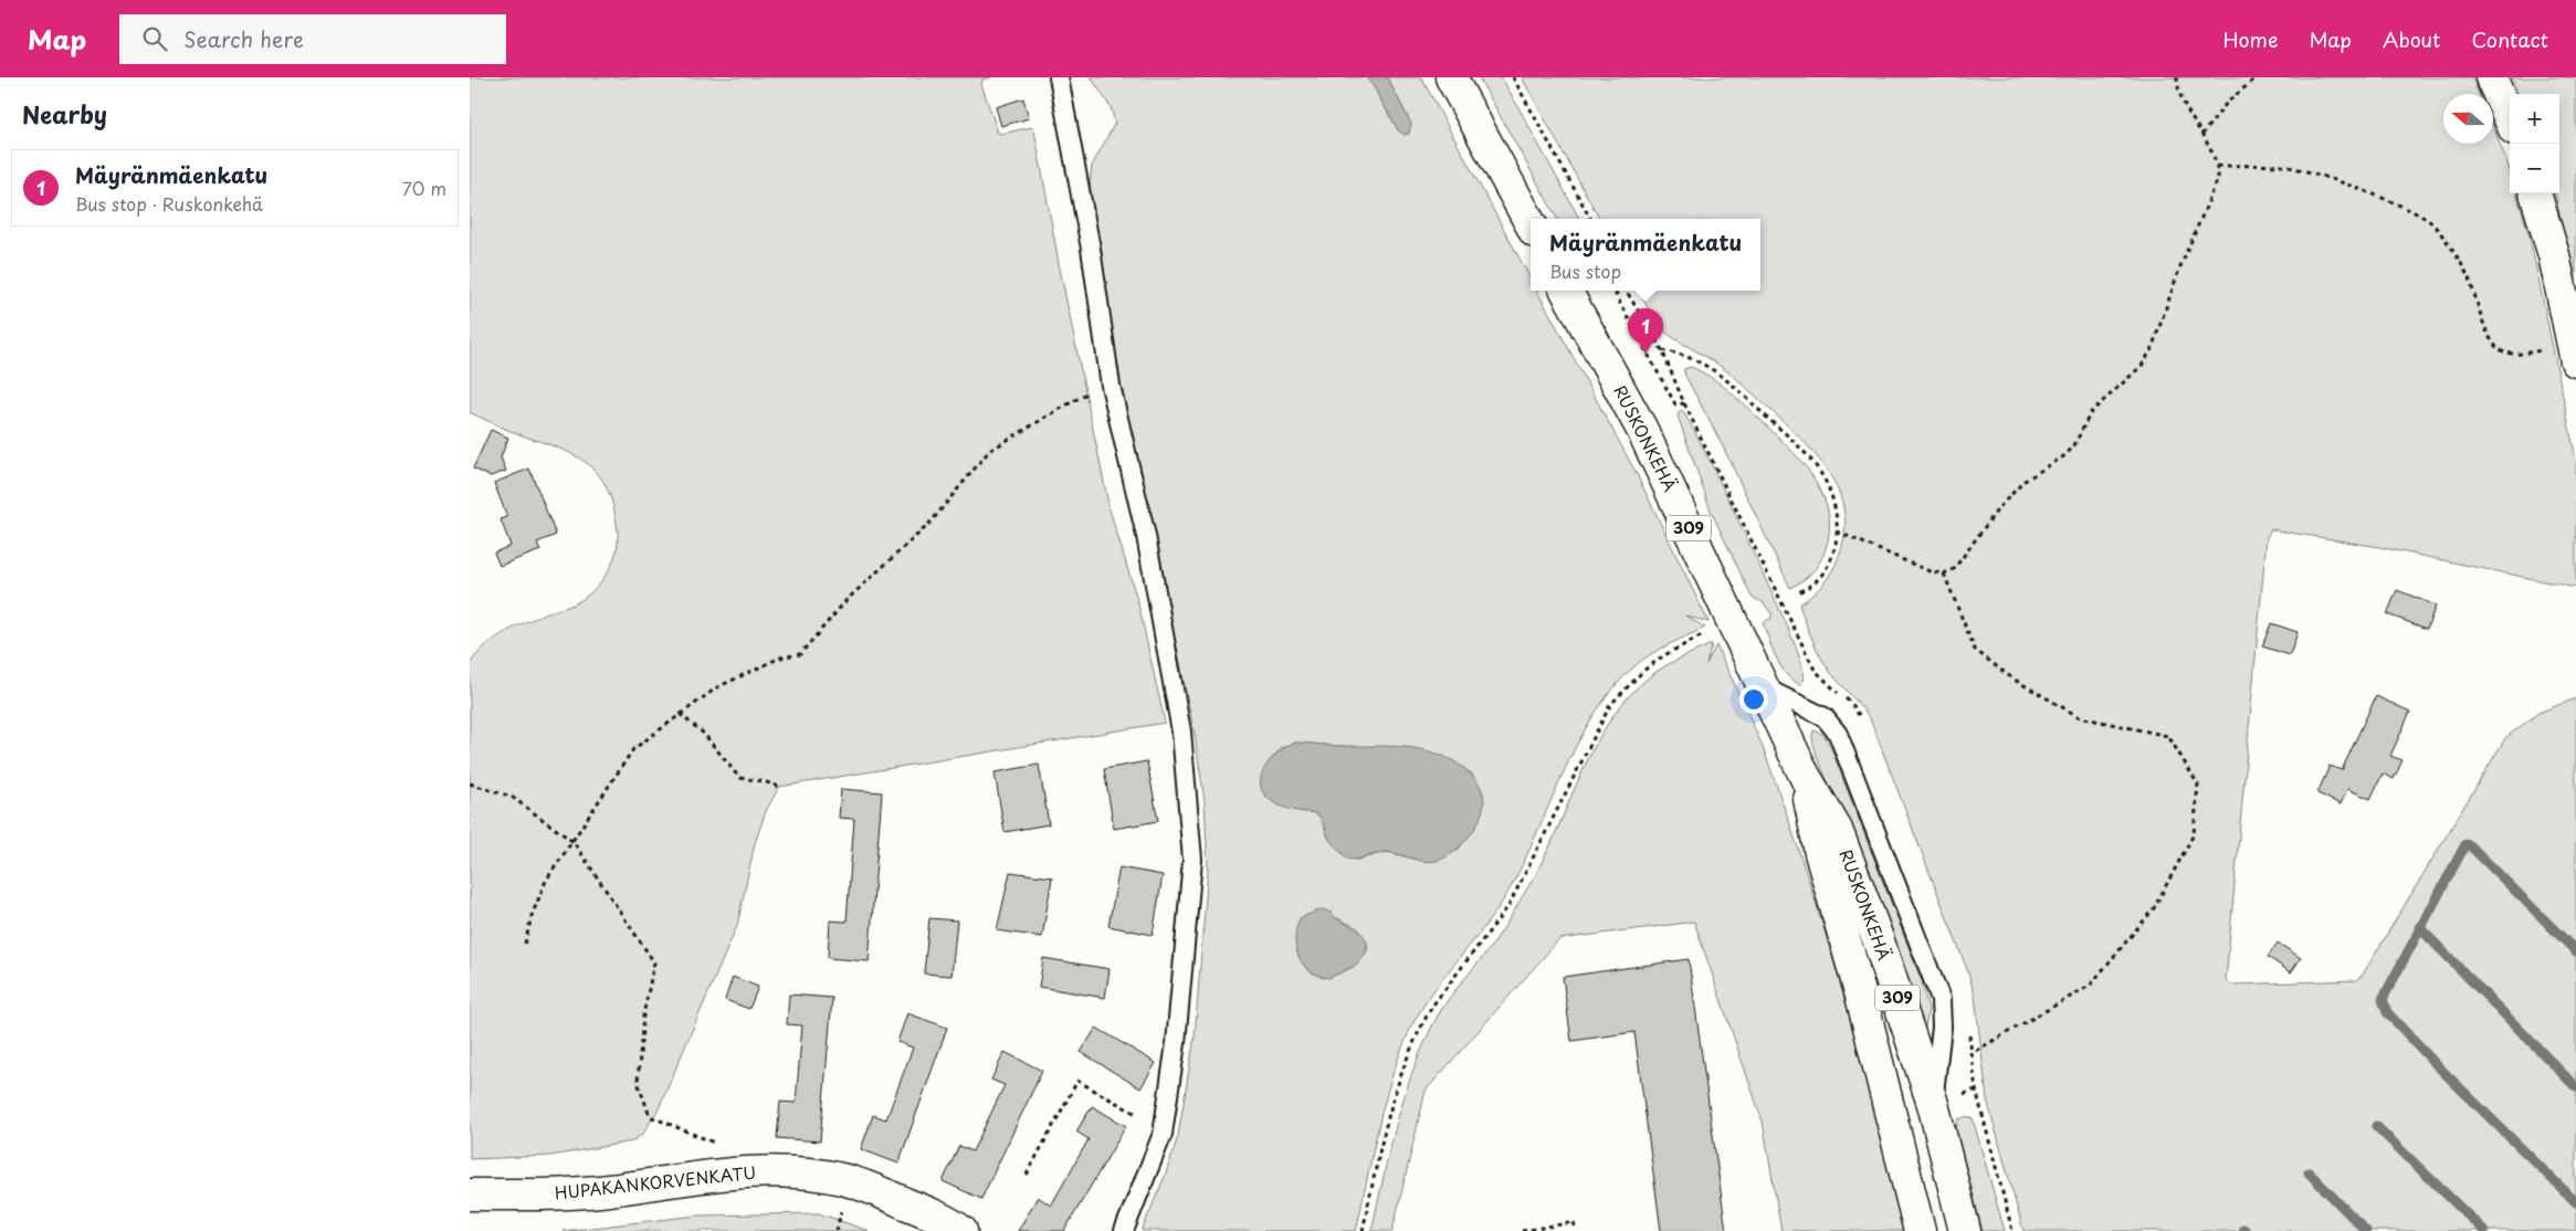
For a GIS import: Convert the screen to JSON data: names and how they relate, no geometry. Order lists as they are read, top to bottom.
{
  "streets": {
    "main road": ["RUSKONKEHÄ", "309", "HUPAKANKORVENKATU"]
  },
  "north": "left",
  "page": {
    "header": "Map",
    "search": "Search here",
    "nav": [
      "Home",
      "Map",
      "About",
      "Contact"
    ],
    "heading": "Nearby",
    "map_buttons": ["+", "−"],
    "list": [
      {
        "mark": "1",
        "name": "Mäyränmäenkatu",
        "note": "Bus stop · Ruskonkehä",
        "value": "70 m"
      }
    ],
    "popup": ["Mäyränmäenkatu", "Bus stop"],
    "pins": "1"
  }
}
